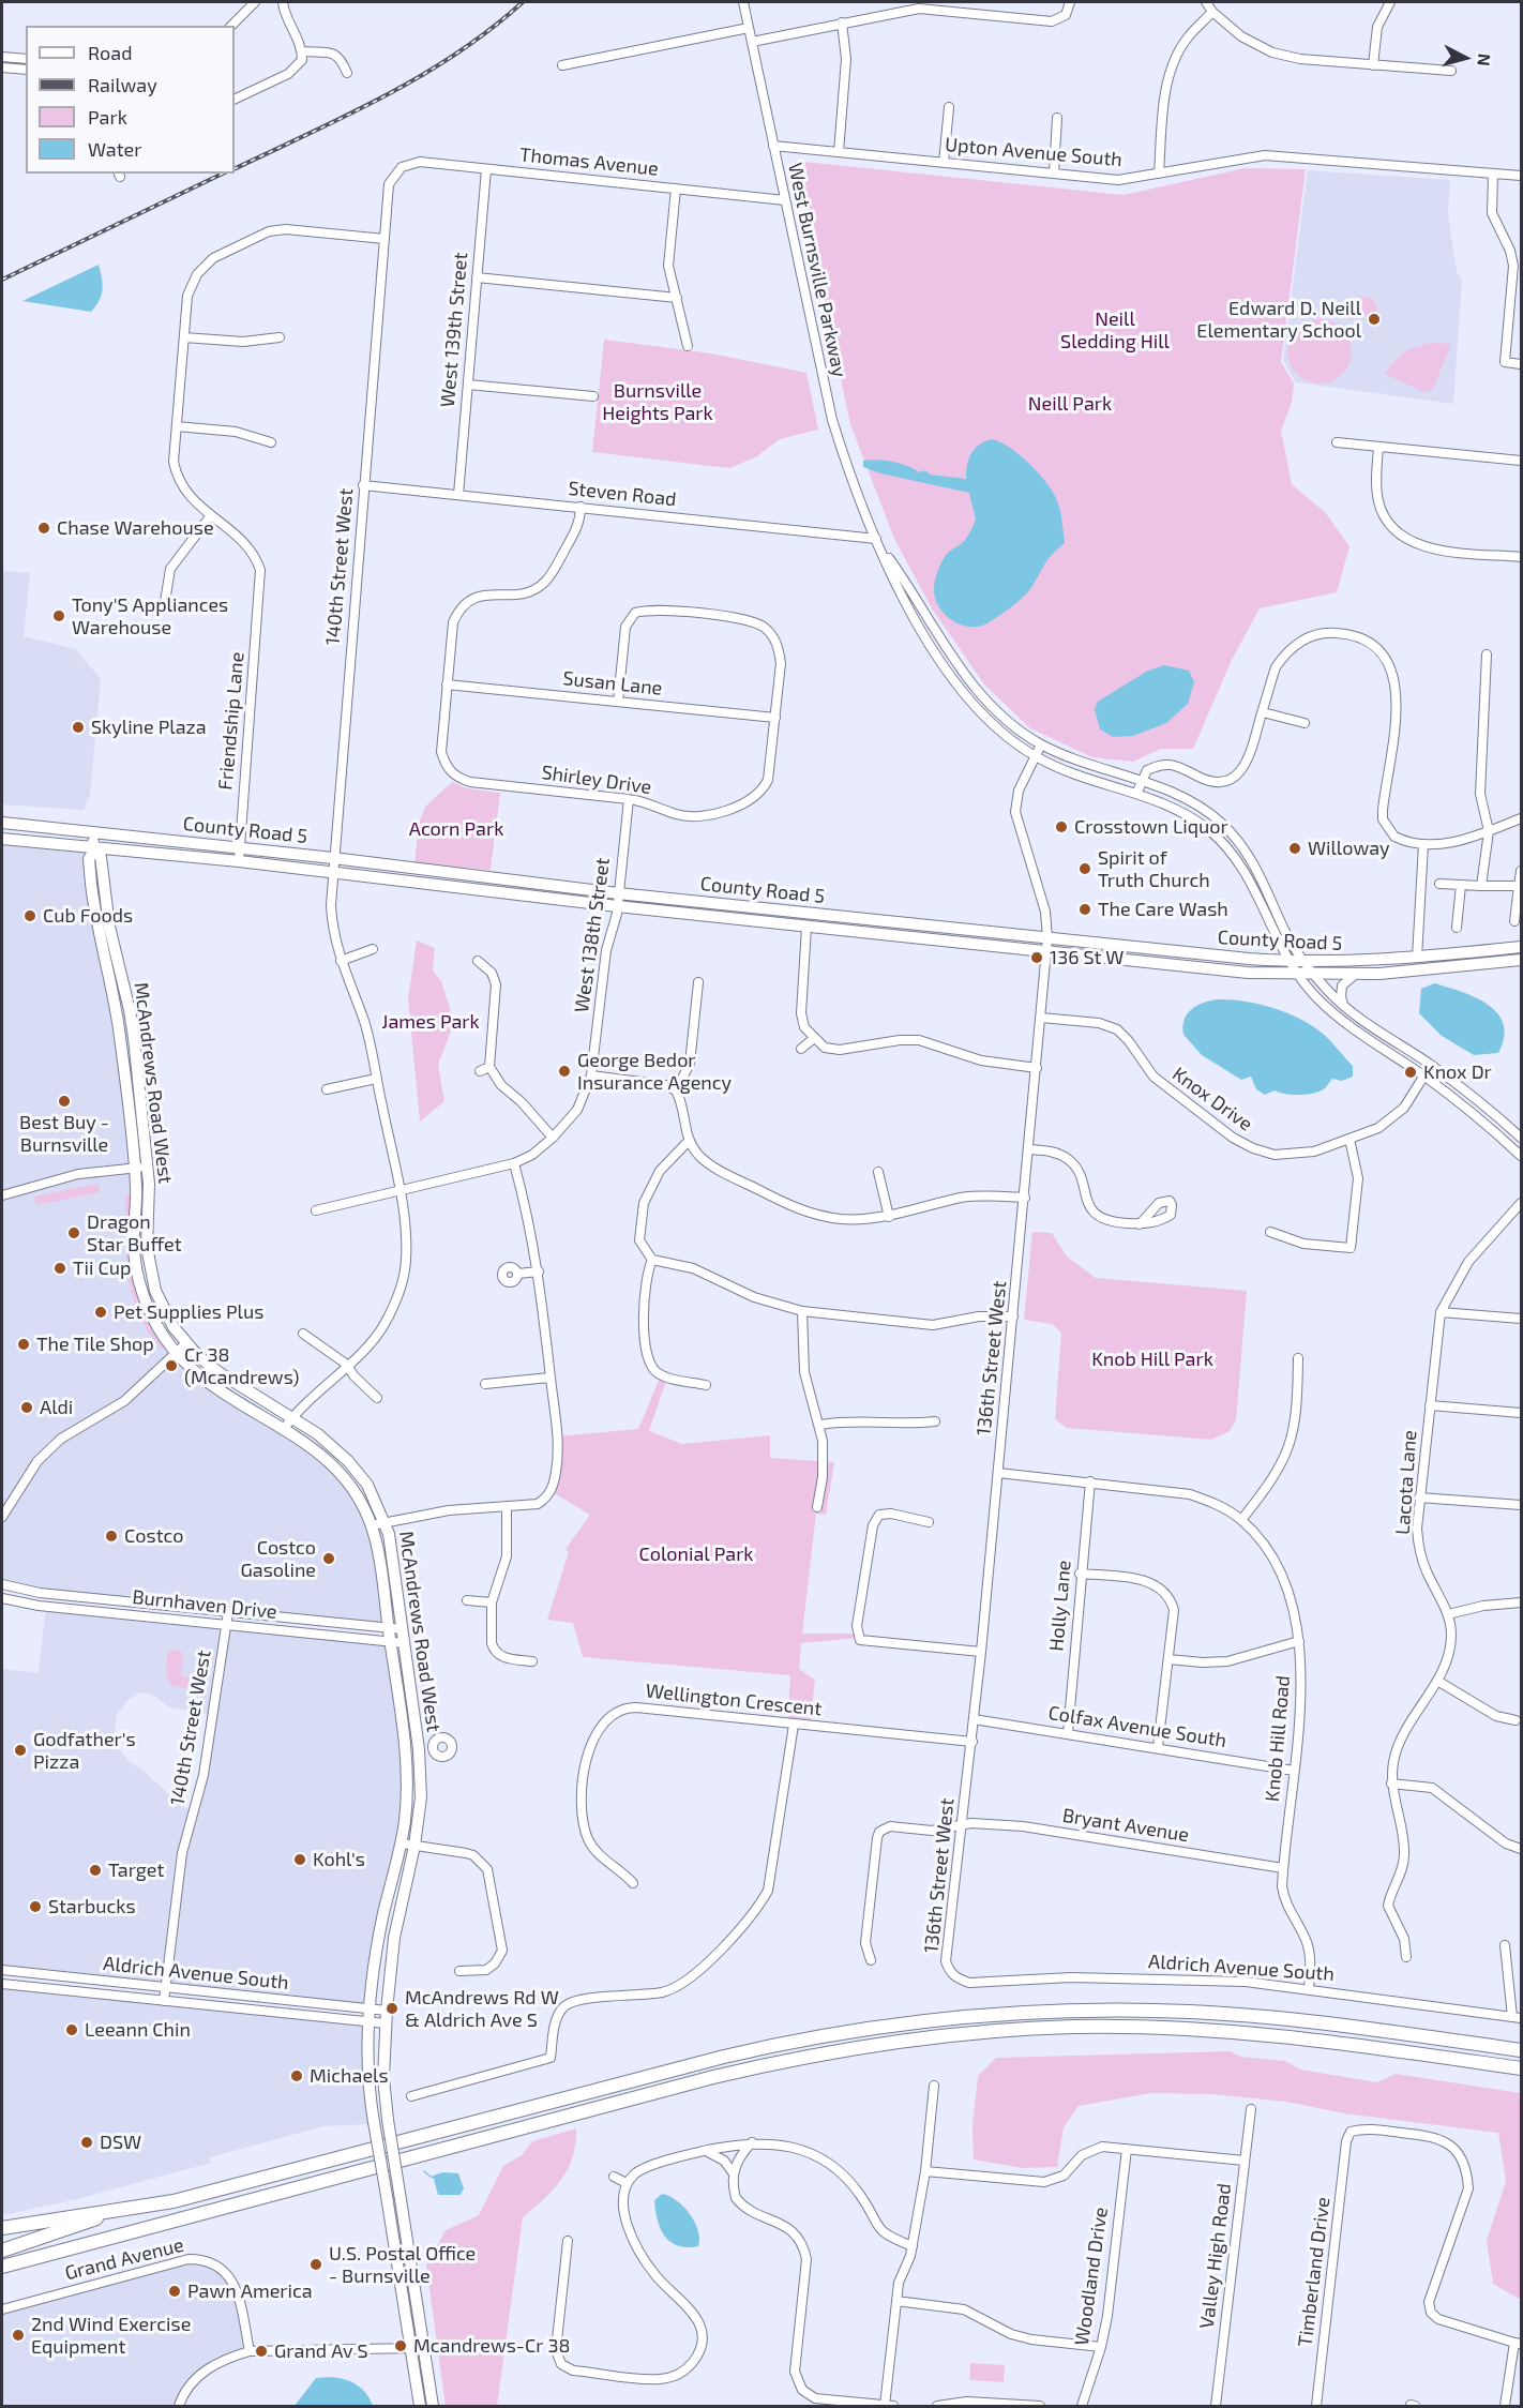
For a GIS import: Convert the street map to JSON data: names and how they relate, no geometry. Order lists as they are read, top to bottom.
{
  "streets": {
    "main road": ["County Road 5", "McAndrews Road West"],
    "street": [
      "Upton Avenue South",
      "Thomas Avenue",
      "West Burnsville Parkway",
      "West 139th Street",
      "Steven Road",
      "140th Street West",
      "Susan Lane",
      "Friendship Lane",
      "Shirley Drive",
      "West 138th Street",
      "Knox Drive",
      "136th Street West",
      "Lacota Lane",
      "Burnhaven Drive",
      "Holly Lane",
      "Wellington Crescent",
      "Colfax Avenue South",
      "Knob Hill Road",
      "Bryant Avenue",
      "Aldrich Avenue South",
      "Valley High Road",
      "Grand Avenue",
      "Timberland Drive",
      "Woodland Drive"
    ]
  },
  "crossings": [
    ["Upton Avenue South", "West Burnsville Parkway"],
    ["Thomas Avenue", "West Burnsville Parkway"],
    ["Thomas Avenue", "West 139th Street"],
    ["Thomas Avenue", "140th Street West"],
    ["West Burnsville Parkway", "Steven Road"],
    ["West Burnsville Parkway", "County Road 5"],
    ["West Burnsville Parkway", "Knox Drive"],
    ["West Burnsville Parkway", "136th Street West"],
    ["West 139th Street", "Steven Road"],
    ["Steven Road", "140th Street West"],
    ["Steven Road", "Shirley Drive"],
    ["140th Street West", "Friendship Lane"],
    ["140th Street West", "County Road 5"],
    ["140th Street West", "West 138th Street"],
    ["140th Street West", "McAndrews Road West"],
    ["140th Street West", "Burnhaven Drive"],
    ["140th Street West", "Aldrich Avenue South"],
    ["Susan Lane", "Shirley Drive"],
    ["Friendship Lane", "County Road 5"],
    ["Shirley Drive", "West 138th Street"],
    ["County Road 5", "West 138th Street"],
    ["County Road 5", "McAndrews Road West"],
    ["County Road 5", "136th Street West"],
    ["McAndrews Road West", "Burnhaven Drive"],
    ["McAndrews Road West", "Aldrich Avenue South"],
    ["Knox Drive", "136th Street West"],
    ["136th Street West", "Wellington Crescent"],
    ["136th Street West", "Colfax Avenue South"],
    ["136th Street West", "Knob Hill Road"],
    ["136th Street West", "Bryant Avenue"],
    ["136th Street West", "Aldrich Avenue South"],
    ["Holly Lane", "Colfax Avenue South"],
    ["Holly Lane", "Knob Hill Road"],
    ["Colfax Avenue South", "Knob Hill Road"],
    ["Knob Hill Road", "Bryant Avenue"],
    ["Knob Hill Road", "Aldrich Avenue South"]
  ],
  "parks": [
    "Neill Sledding Hill",
    "Burnsville Heights Park",
    "Neill Park",
    "Acorn Park",
    "James Park",
    "Knob Hill Park",
    "Colonial Park"
  ],
  "places": [
    "Edward D. Neill Elementary School",
    "Chase Warehouse",
    "Tony'S Appliances Warehouse",
    "Skyline Plaza",
    "Crosstown Liquor",
    "Willoway",
    "Spirit of Truth Church",
    "The Care Wash",
    "Cub Foods",
    "136 St W",
    "George Bedor Insurance Agency",
    "Knox Dr",
    "Best Buy - Burnsville",
    "Dragon Star Buffet",
    "Tii Cup",
    "Pet Supplies Plus",
    "The Tile Shop",
    "Cr 38 (Mcandrews)",
    "Aldi",
    "Costco",
    "Costco Gasoline",
    "Godfather's Pizza",
    "Kohl's",
    "Target",
    "Starbucks",
    "McAndrews Rd W & Aldrich Ave S",
    "Leeann Chin",
    "Michaels",
    "DSW",
    "U.S. Postal Office - Burnsville",
    "Pawn America",
    "2nd Wind Exercise Equipment",
    "Mcandrews-Cr 38",
    "Grand Av S"
  ],
  "legend": [
    "Road",
    "Railway",
    "Park",
    "Water"
  ],
  "north": "right"
}
